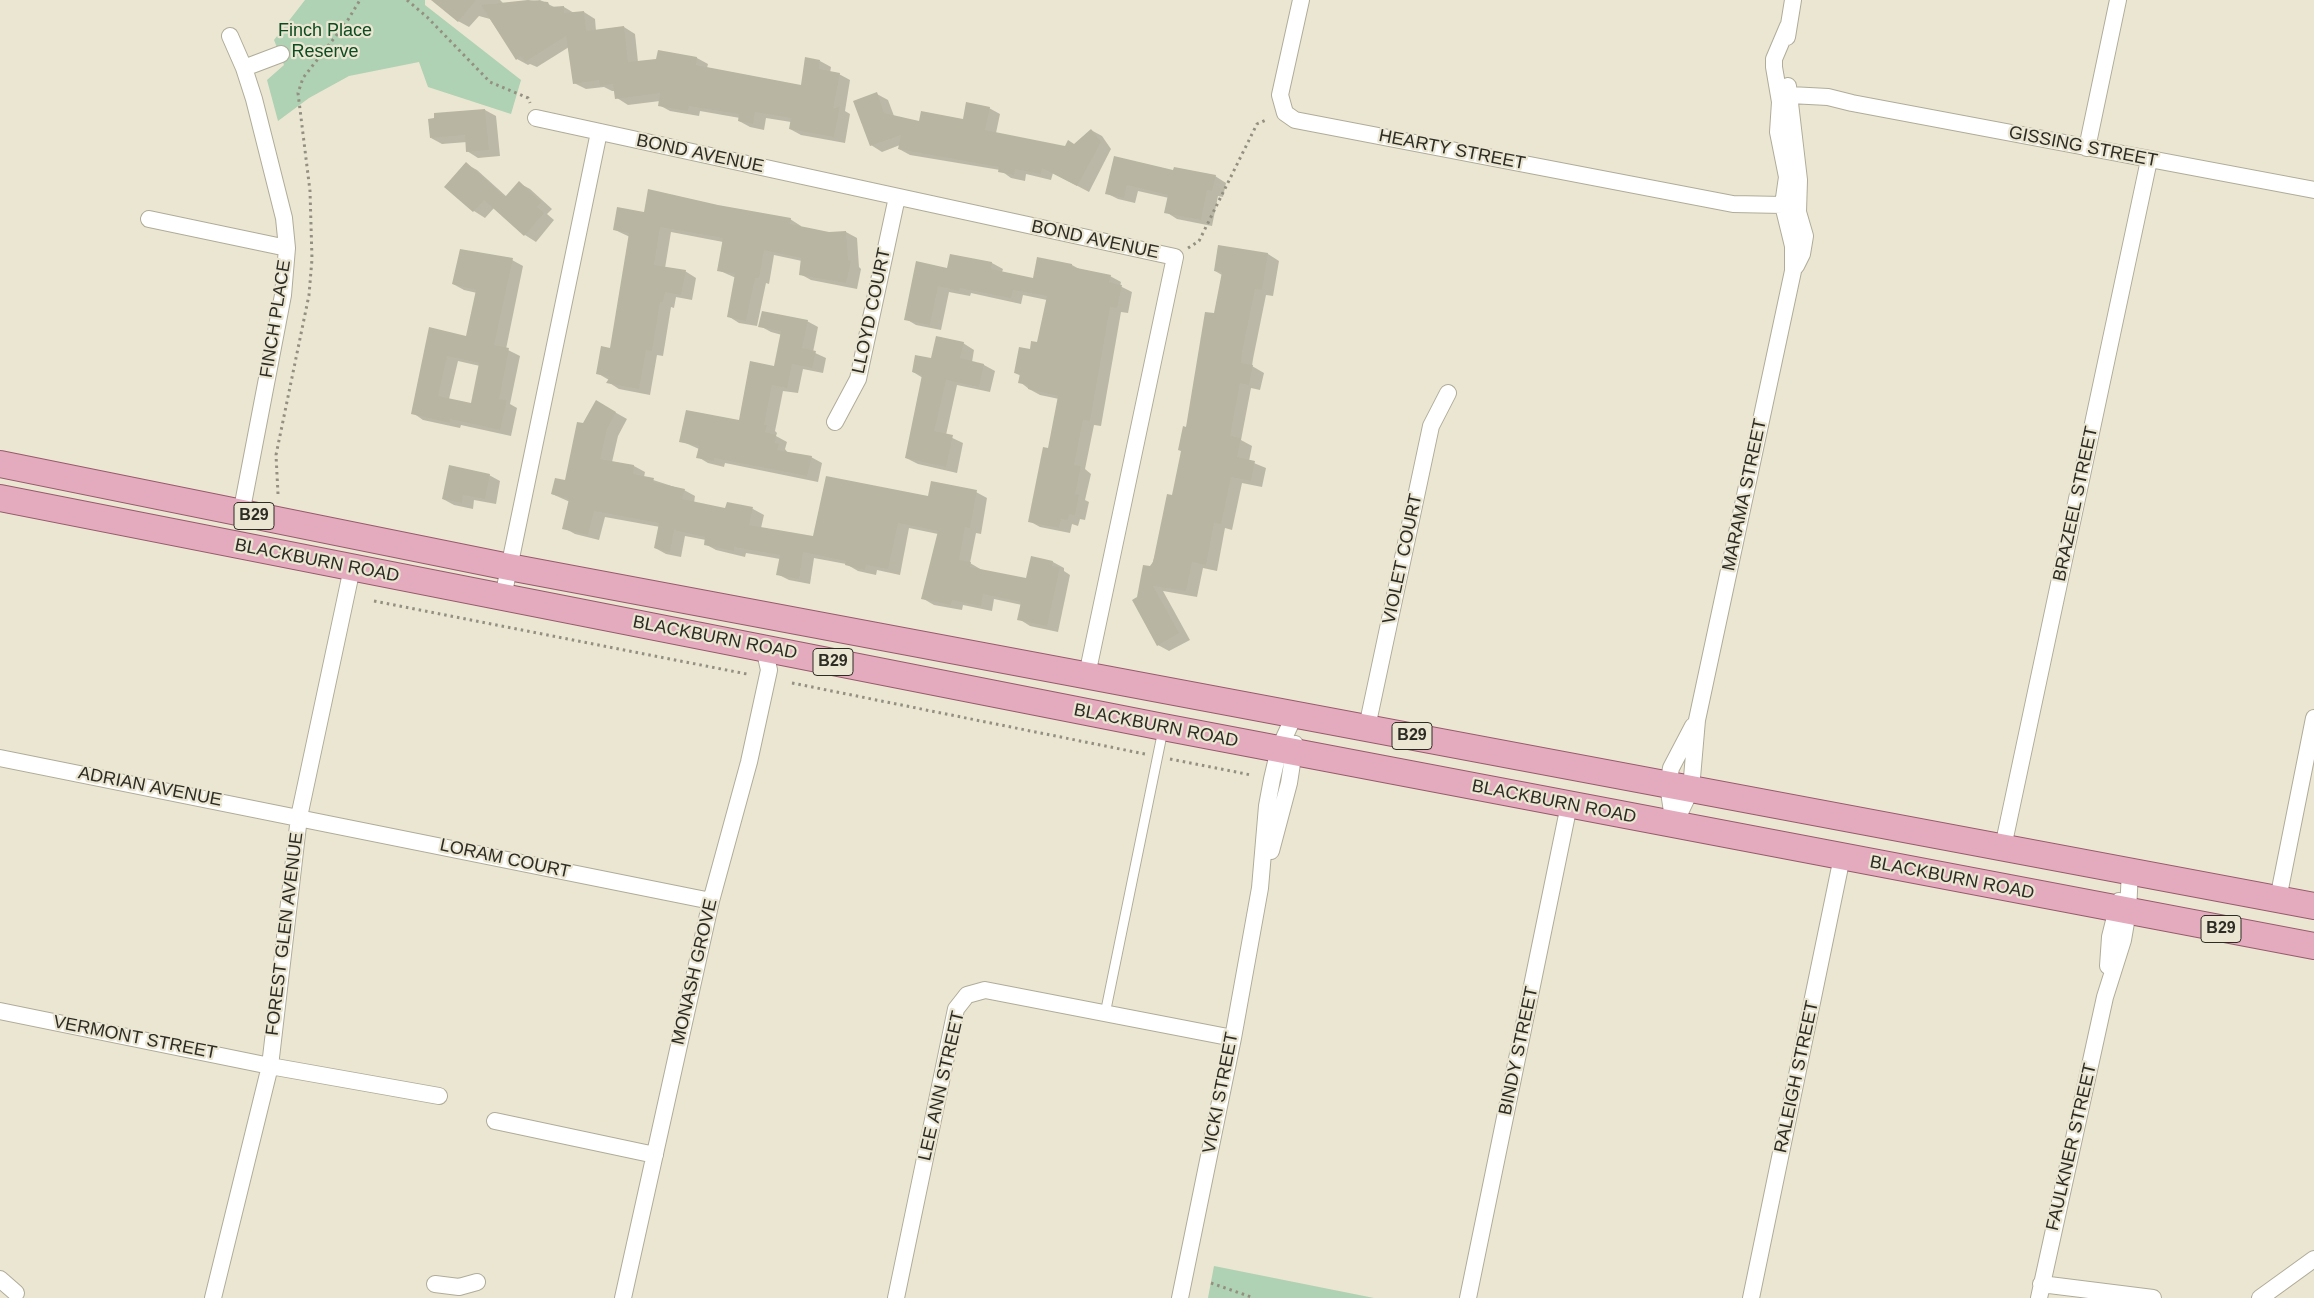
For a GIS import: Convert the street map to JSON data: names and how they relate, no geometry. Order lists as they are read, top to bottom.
{
  "streets": {
    "main road": ["B29", "BLACKBURN ROAD"],
    "street": [
      "GISSING STREET",
      "HEARTY STREET",
      "BOND AVENUE",
      "LLOYD COURT",
      "FINCH PLACE",
      "MARAMA STREET",
      "BRAZEEL STREET",
      "VIOLET COURT",
      "ADRIAN AVENUE",
      "LORAM COURT",
      "FOREST GLEN AVENUE",
      "MONASH GROVE",
      "VERMONT STREET",
      "BINDY STREET",
      "RALEIGH STREET",
      "LEE ANN STREET",
      "VICKI STREET",
      "FAULKNER STREET"
    ]
  },
  "crossings": [
    ["GISSING STREET", "MARAMA STREET"],
    ["GISSING STREET", "BRAZEEL STREET"],
    ["HEARTY STREET", "MARAMA STREET"],
    ["BOND AVENUE", "LLOYD COURT"],
    ["BOND AVENUE", "BLACKBURN ROAD"],
    ["FINCH PLACE", "BLACKBURN ROAD"],
    ["MARAMA STREET", "BLACKBURN ROAD"],
    ["BRAZEEL STREET", "BLACKBURN ROAD"],
    ["VIOLET COURT", "BLACKBURN ROAD"],
    ["BLACKBURN ROAD", "FOREST GLEN AVENUE"],
    ["BLACKBURN ROAD", "MONASH GROVE"],
    ["BLACKBURN ROAD", "BINDY STREET"],
    ["BLACKBURN ROAD", "RALEIGH STREET"],
    ["BLACKBURN ROAD", "VICKI STREET"],
    ["BLACKBURN ROAD", "FAULKNER STREET"],
    ["ADRIAN AVENUE", "LORAM COURT"],
    ["ADRIAN AVENUE", "FOREST GLEN AVENUE"],
    ["LORAM COURT", "FOREST GLEN AVENUE"],
    ["LORAM COURT", "MONASH GROVE"],
    ["FOREST GLEN AVENUE", "VERMONT STREET"],
    ["LEE ANN STREET", "VICKI STREET"]
  ],
  "parks": ["Finch Place Reserve"]
}
